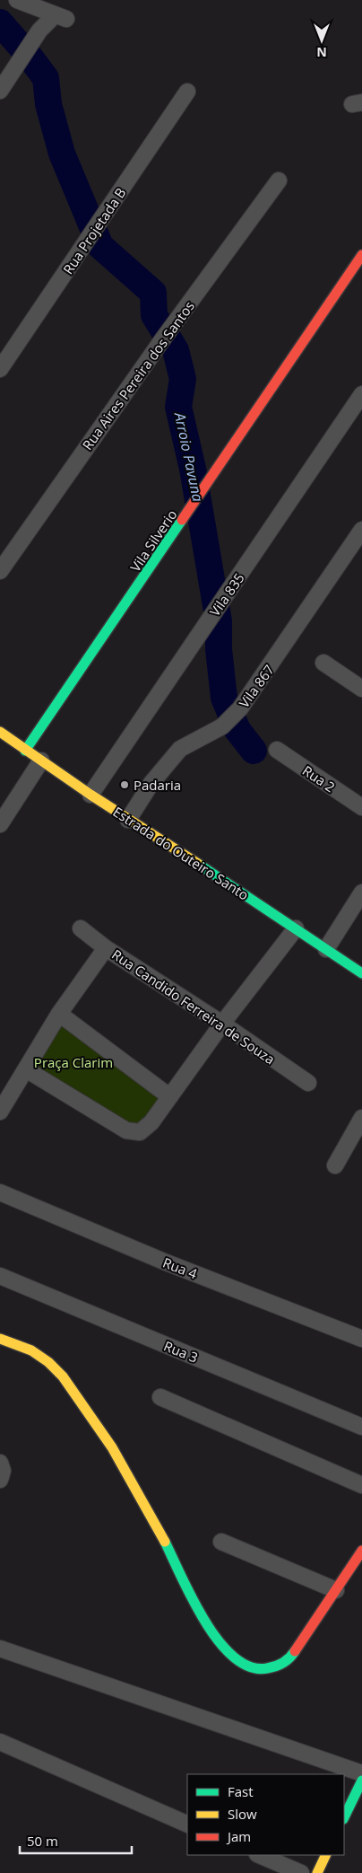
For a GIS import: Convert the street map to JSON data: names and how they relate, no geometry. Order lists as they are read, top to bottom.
{
  "streets": {
    "street": [
      "Rua Projetada B",
      "Rua Aires Pereira dos Santos",
      "Vila Silverio",
      "Vila 835",
      "Vila 867",
      "Rua 2",
      "Estrada do Outeiro Santo",
      "Rua Candido Ferreira de Souza",
      "Rua 4",
      "Rua 3"
    ]
  },
  "crossings": [
    ["Vila Silverio", "Estrada do Outeiro Santo"],
    ["Vila 835", "Estrada do Outeiro Santo"],
    ["Vila 867", "Estrada do Outeiro Santo"]
  ],
  "water": ["Arroio Pavuna"],
  "parks": ["Praça Clarim"],
  "places": ["Padaria"],
  "legend": ["Fast", "Slow", "Jam"],
  "scale_bar": "50 m",
  "north": "bottom"
}
